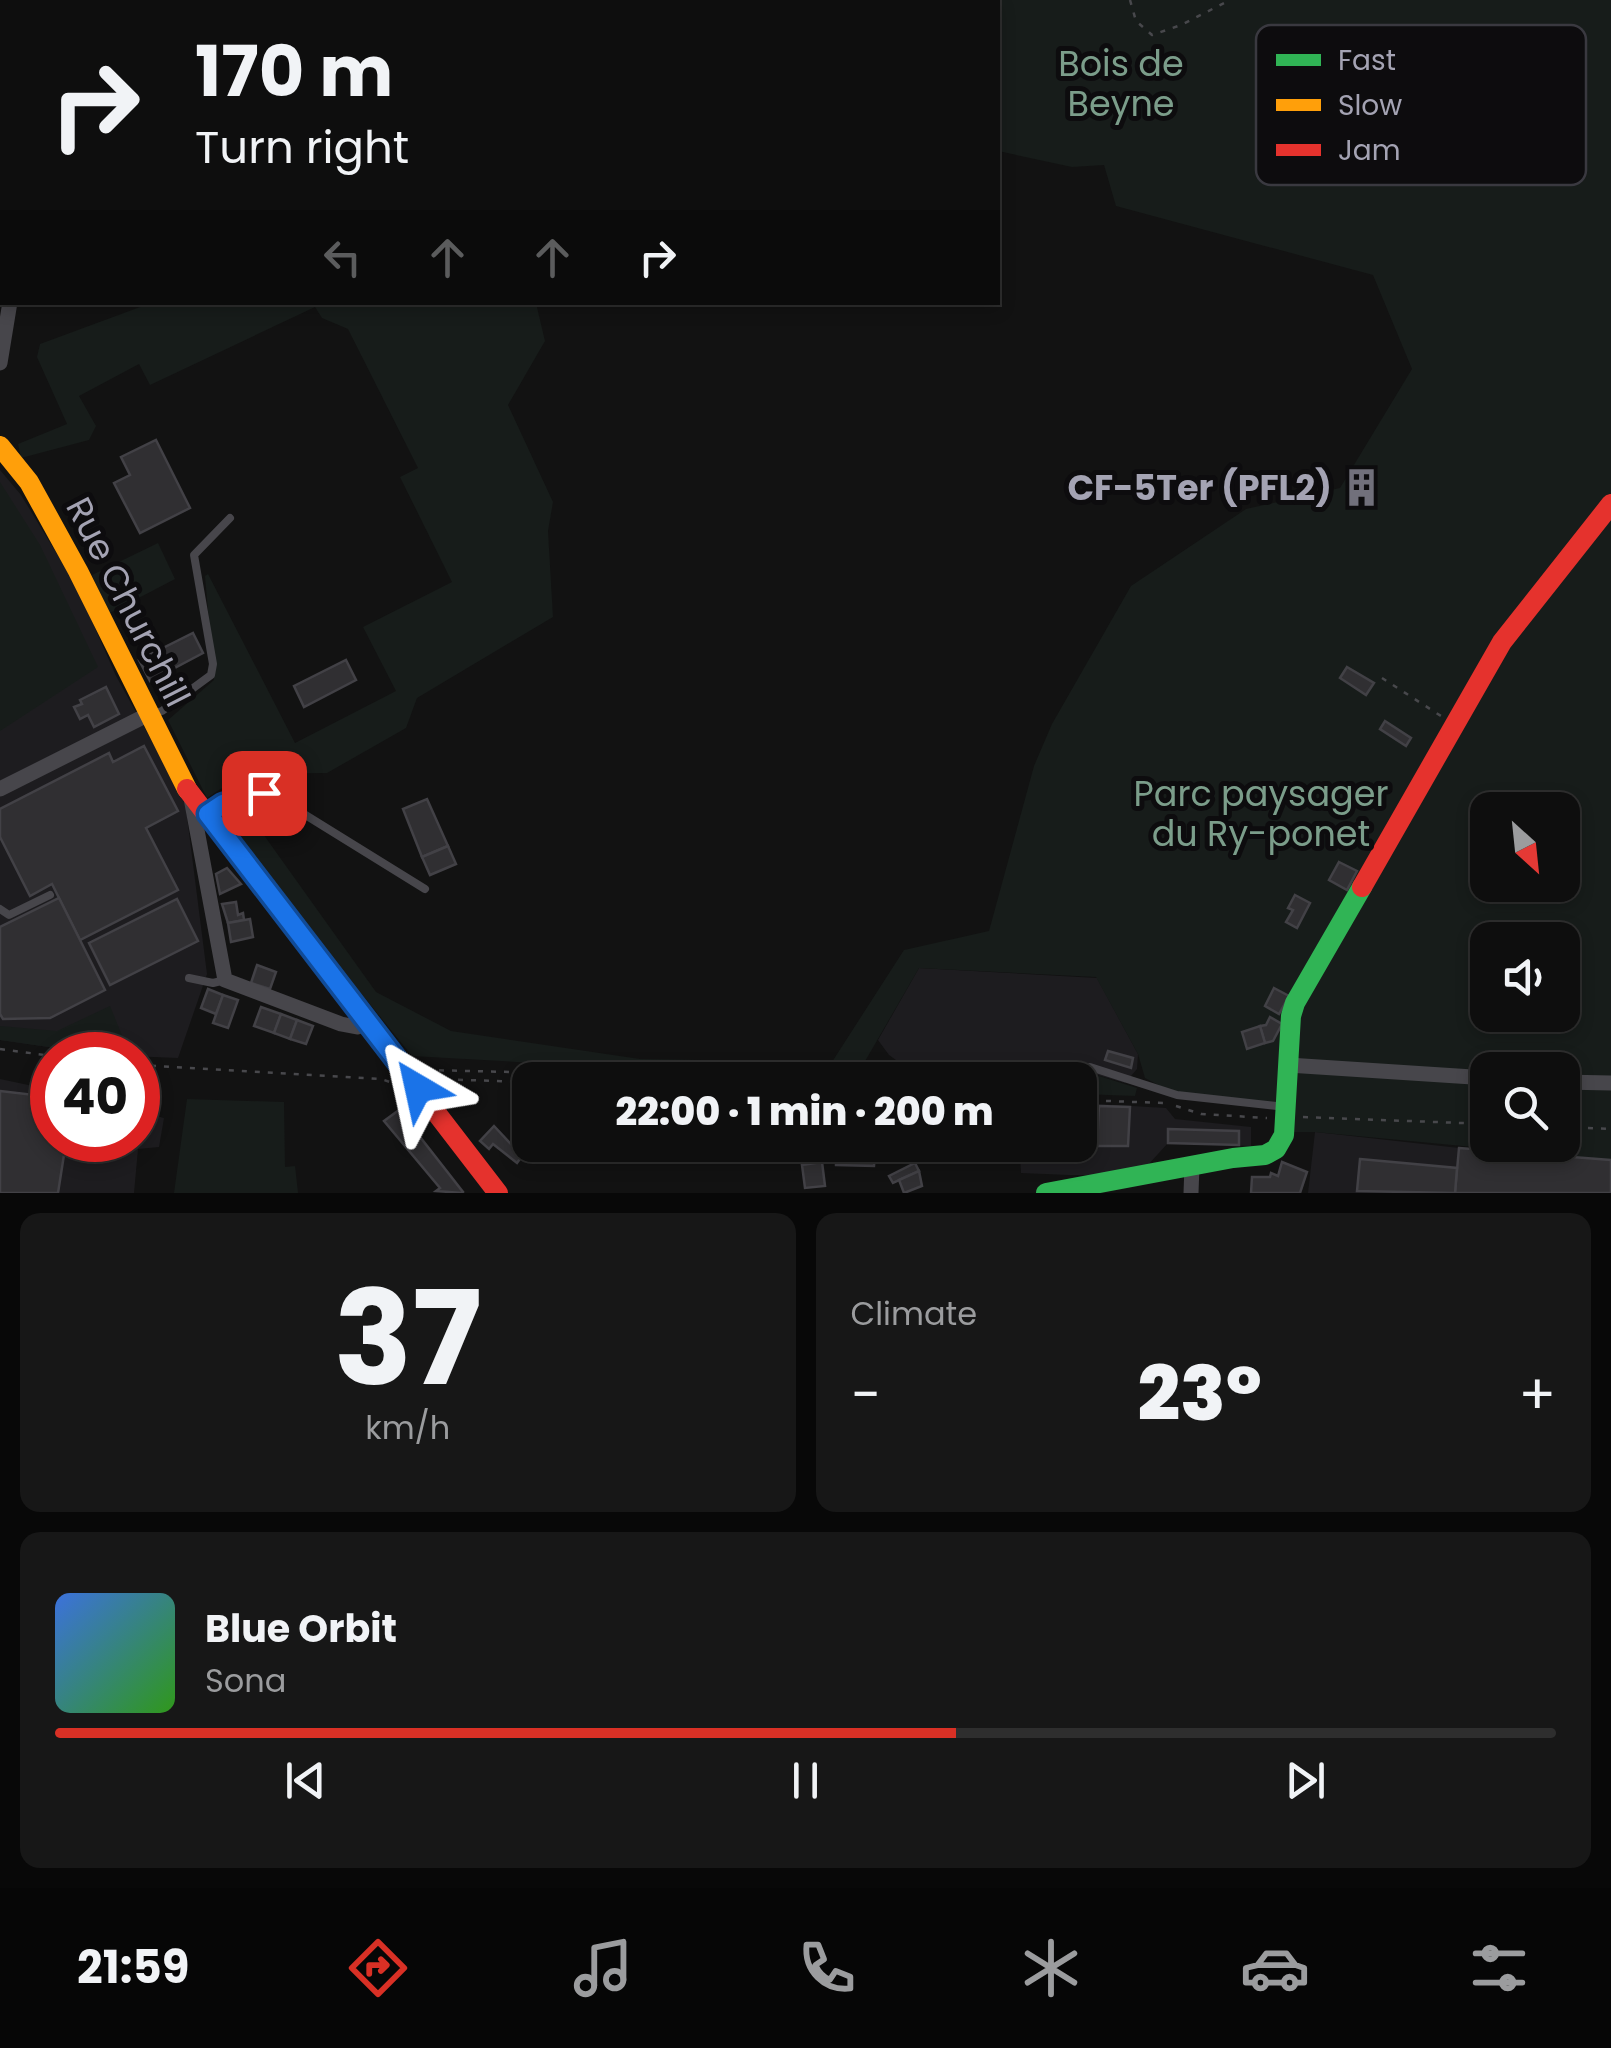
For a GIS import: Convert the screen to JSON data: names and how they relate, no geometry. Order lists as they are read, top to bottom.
{
  "streets": {
    "street": ["Rue Churchill"]
  },
  "parks": ["Bois de Beyne", "Parc paysager du Ry-ponet"],
  "places": {
    "building": ["CF-5Ter (PFL2)"]
  },
  "legend": ["Fast", "Slow", "Jam"],
  "north": "bottom right",
  "page": {
    "turn": ["170 m", "Turn right"],
    "limit": "40",
    "trip": "22:00 · 1 min · 200 m",
    "tile": [
      ["37", "km/h"],
      "Climate"
    ],
    "heat": ["−", "23°", "+"],
    "song": ["Blue Orbit", "Sona"],
    "tabs": "21:59"
  }
}
